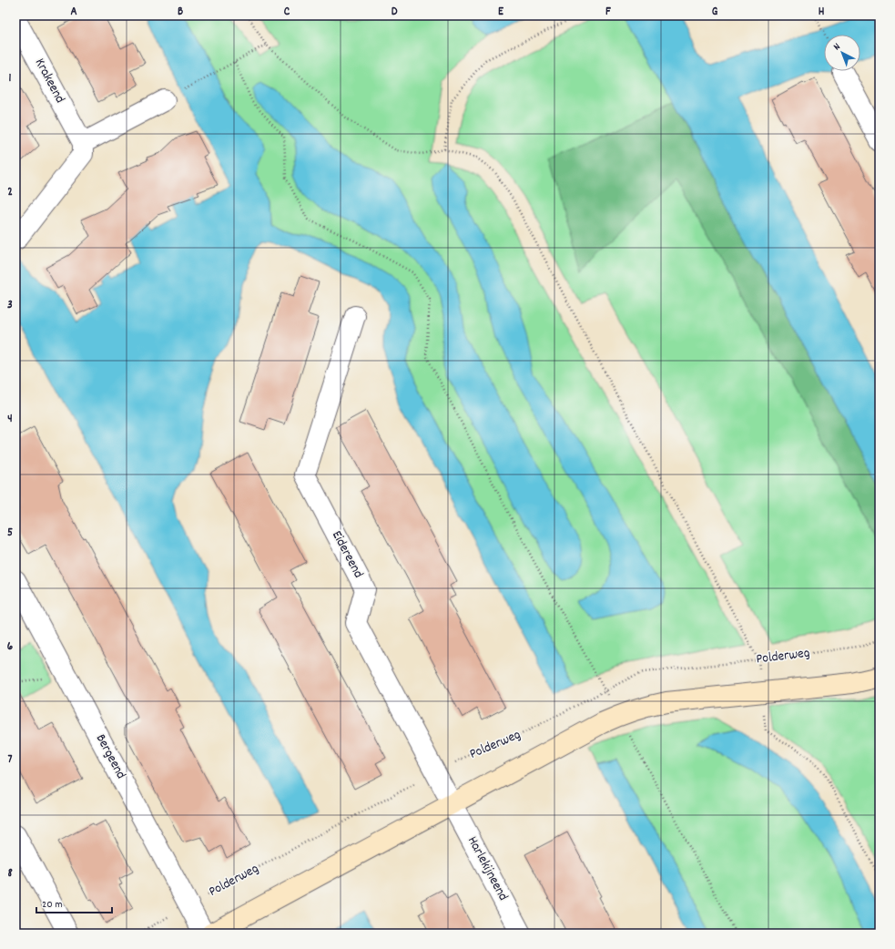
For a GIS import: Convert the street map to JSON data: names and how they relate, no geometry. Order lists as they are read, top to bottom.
{
  "streets": {
    "street": [
      "Krakeend",
      "Eidereend",
      "Bergeend",
      "Harlekijneend"
    ],
    "path": ["Polderweg"]
  },
  "crossings": [
    ["Eidereend", "Polderweg"],
    ["Eidereend", "Harlekijneend"],
    ["Polderweg", "Bergeend"]
  ],
  "scale_bar": "20 m",
  "north": "top left",
  "grid": {
    "columns": [
      "A",
      "B",
      "C",
      "D",
      "E",
      "F",
      "G",
      "H"
    ],
    "rows": [
      "1",
      "2",
      "3",
      "4",
      "5",
      "6",
      "7",
      "8"
    ]
  }
}
